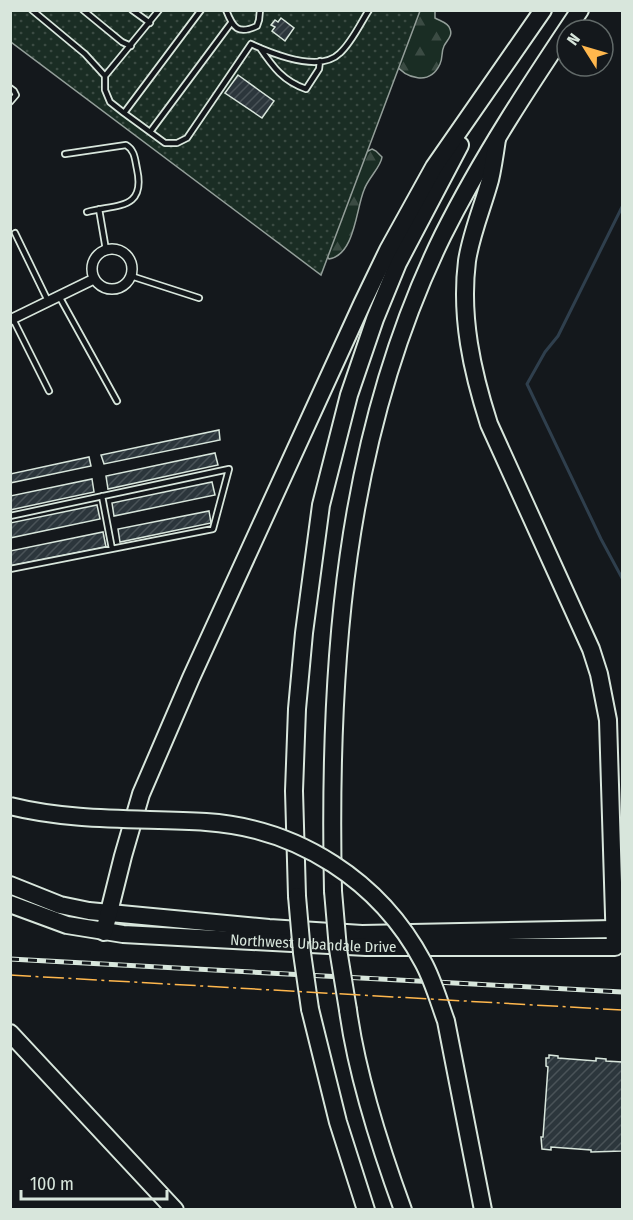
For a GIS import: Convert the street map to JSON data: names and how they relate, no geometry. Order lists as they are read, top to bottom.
{
  "streets": {
    "highway": ["Northwest Urbandale Drive"]
  },
  "scale_bar": "100 m",
  "north": "top left"
}
